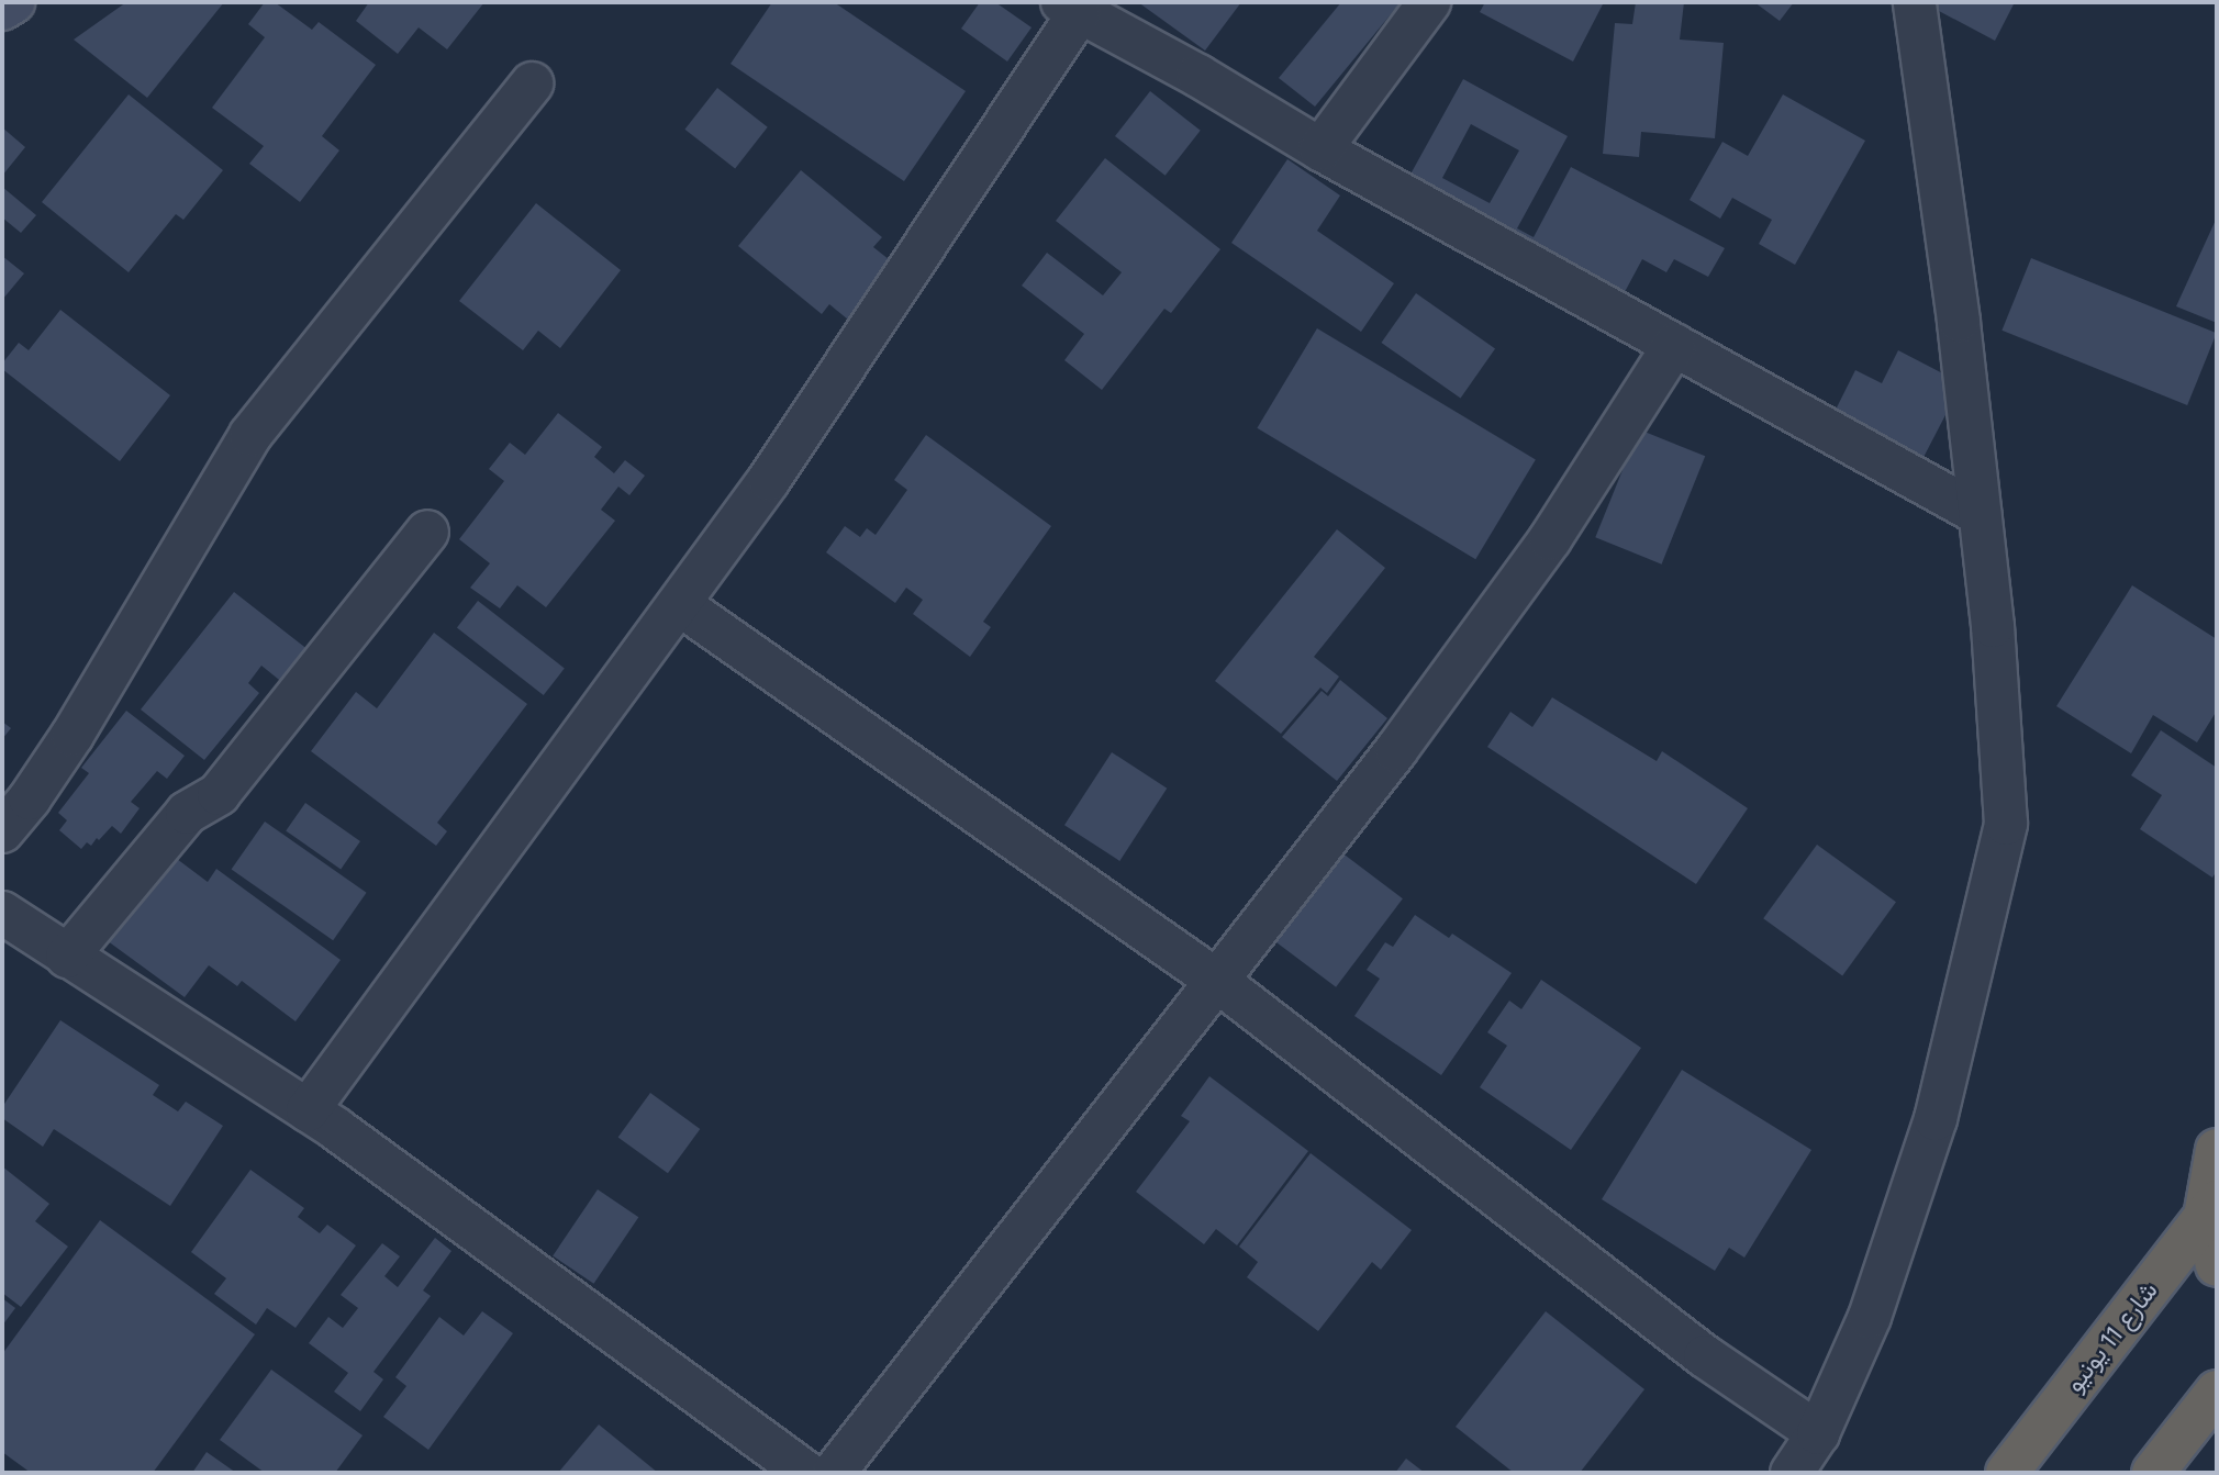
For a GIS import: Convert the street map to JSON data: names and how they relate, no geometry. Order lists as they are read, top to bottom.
{
  "streets": {
    "highway": ["شارع 11 يونيو"]
  }
}
